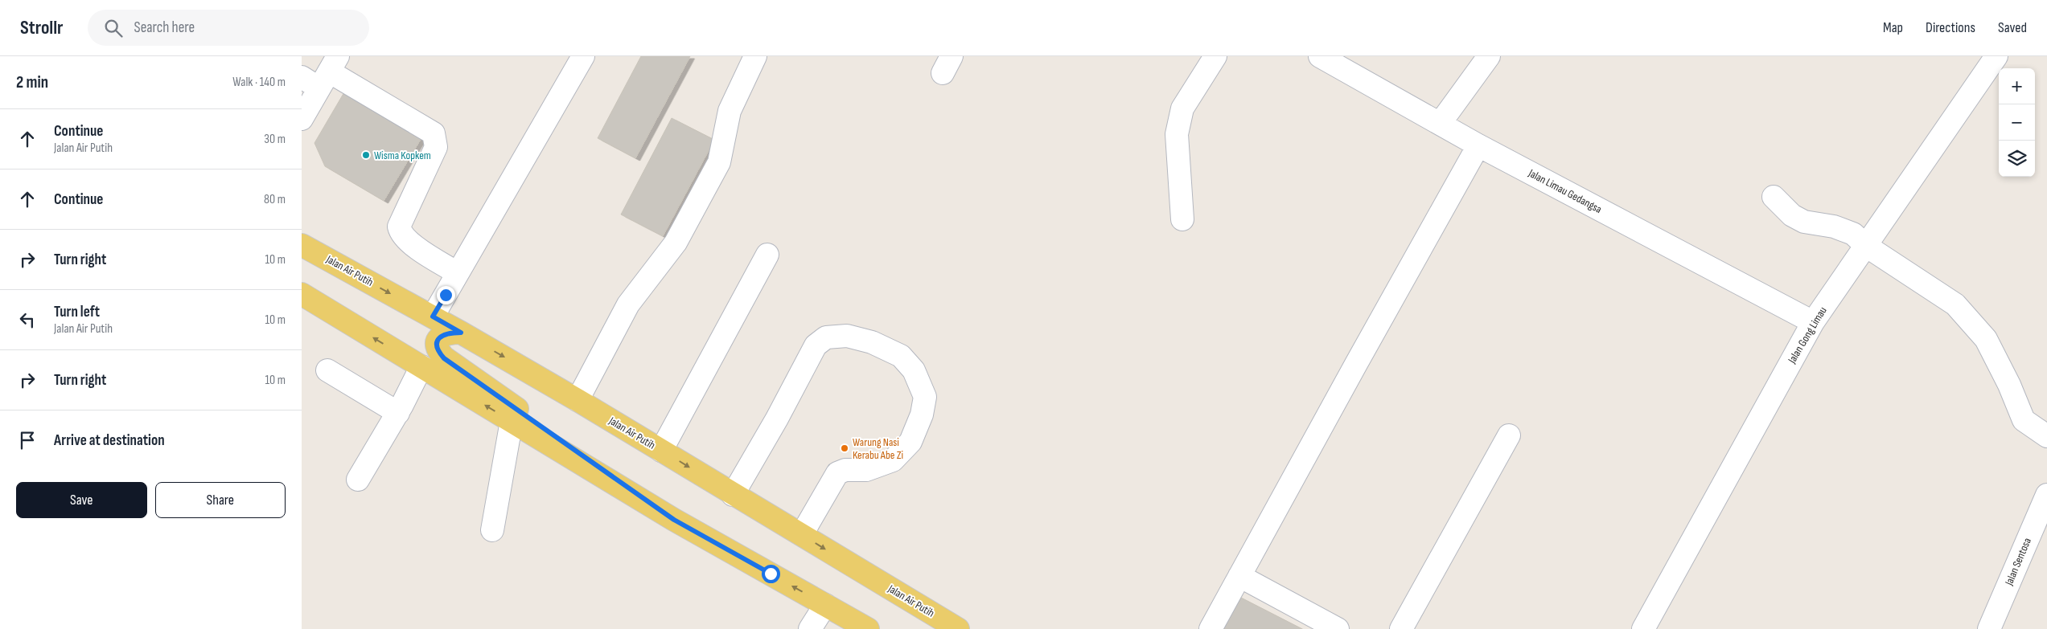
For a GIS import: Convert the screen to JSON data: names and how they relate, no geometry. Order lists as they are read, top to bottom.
{
  "streets": {
    "main road": ["Jalan Air Putih"],
    "street": ["Jalan Limau Gedangsa", "Jalan Gong Limau", "Jalan Sentosa"]
  },
  "crossings": [
    ["Jalan Limau Gedangsa", "Jalan Gong Limau"]
  ],
  "places": ["Wisma Kopkem", "Warung Nasi Kerabu Abe Zi"],
  "page": {
    "header": "Strollr",
    "search": "Search here",
    "nav": ["Map", "Directions", "Saved"],
    "heading": ["2 min", "Walk · 140 m"],
    "map_buttons": ["+", "−"],
    "list": [
      ["Continue", "Jalan Air Putih", "30 m"],
      ["Continue", "80 m"],
      ["Turn right", "10 m"],
      ["Turn left", "Jalan Air Putih", "10 m"],
      ["Turn right", "10 m"],
      "Arrive at destination"
    ],
    "buttons": ["Save", "Share"]
  }
}
